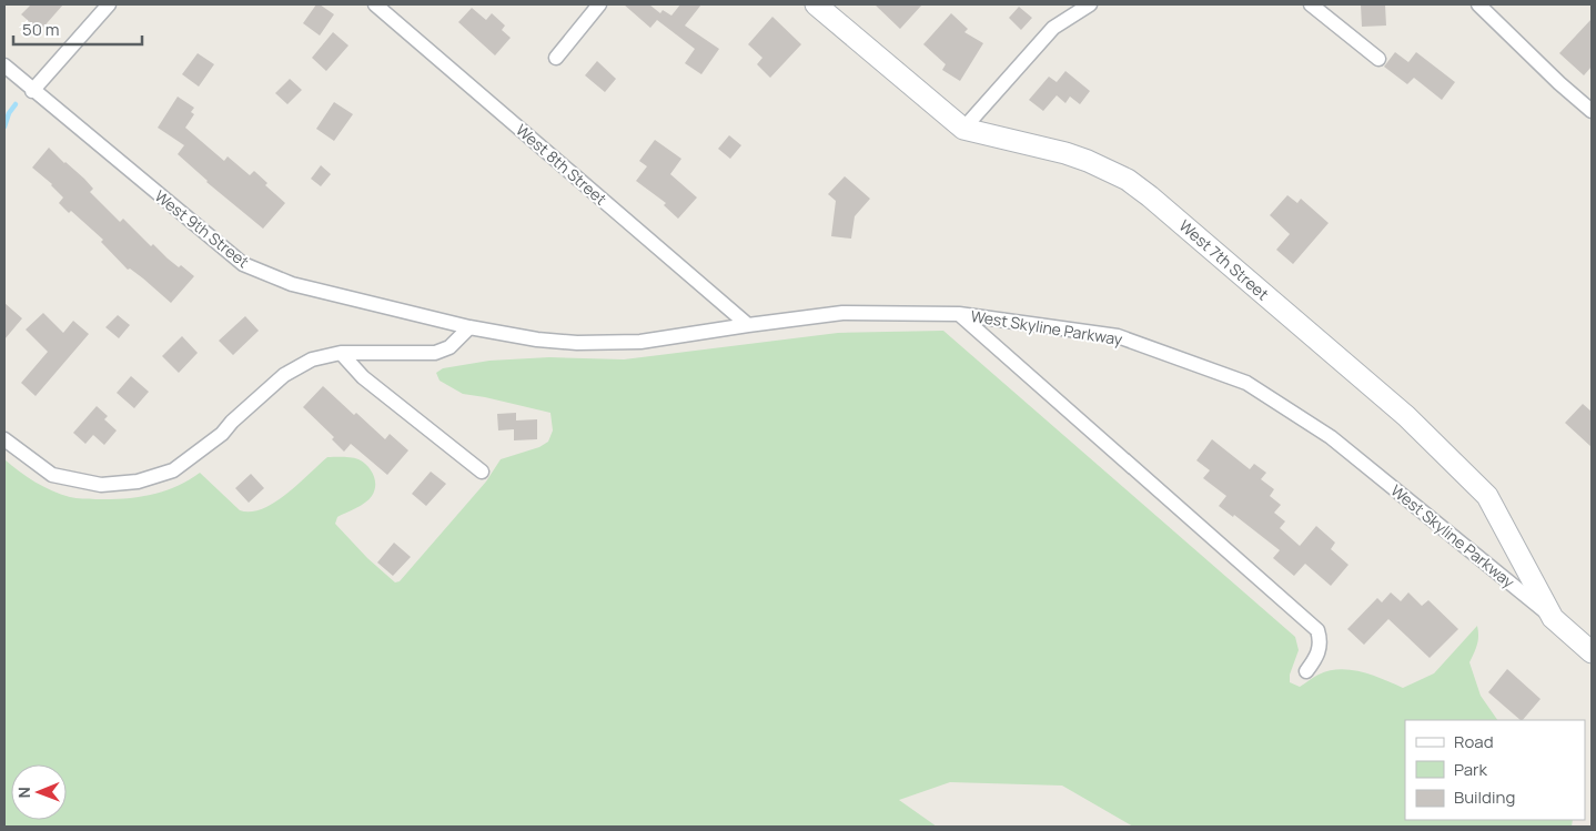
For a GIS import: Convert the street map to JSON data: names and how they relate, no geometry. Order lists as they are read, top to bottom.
{
  "streets": {
    "street": [
      "West 8th Street",
      "West 9th Street",
      "West 7th Street",
      "West Skyline Parkway"
    ]
  },
  "crossings": [
    ["West 8th Street", "West Skyline Parkway"],
    ["West 9th Street", "West Skyline Parkway"],
    ["West 7th Street", "West Skyline Parkway"]
  ],
  "legend": ["Road", "Park", "Building"],
  "scale_bar": "50 m",
  "north": "left"
}
